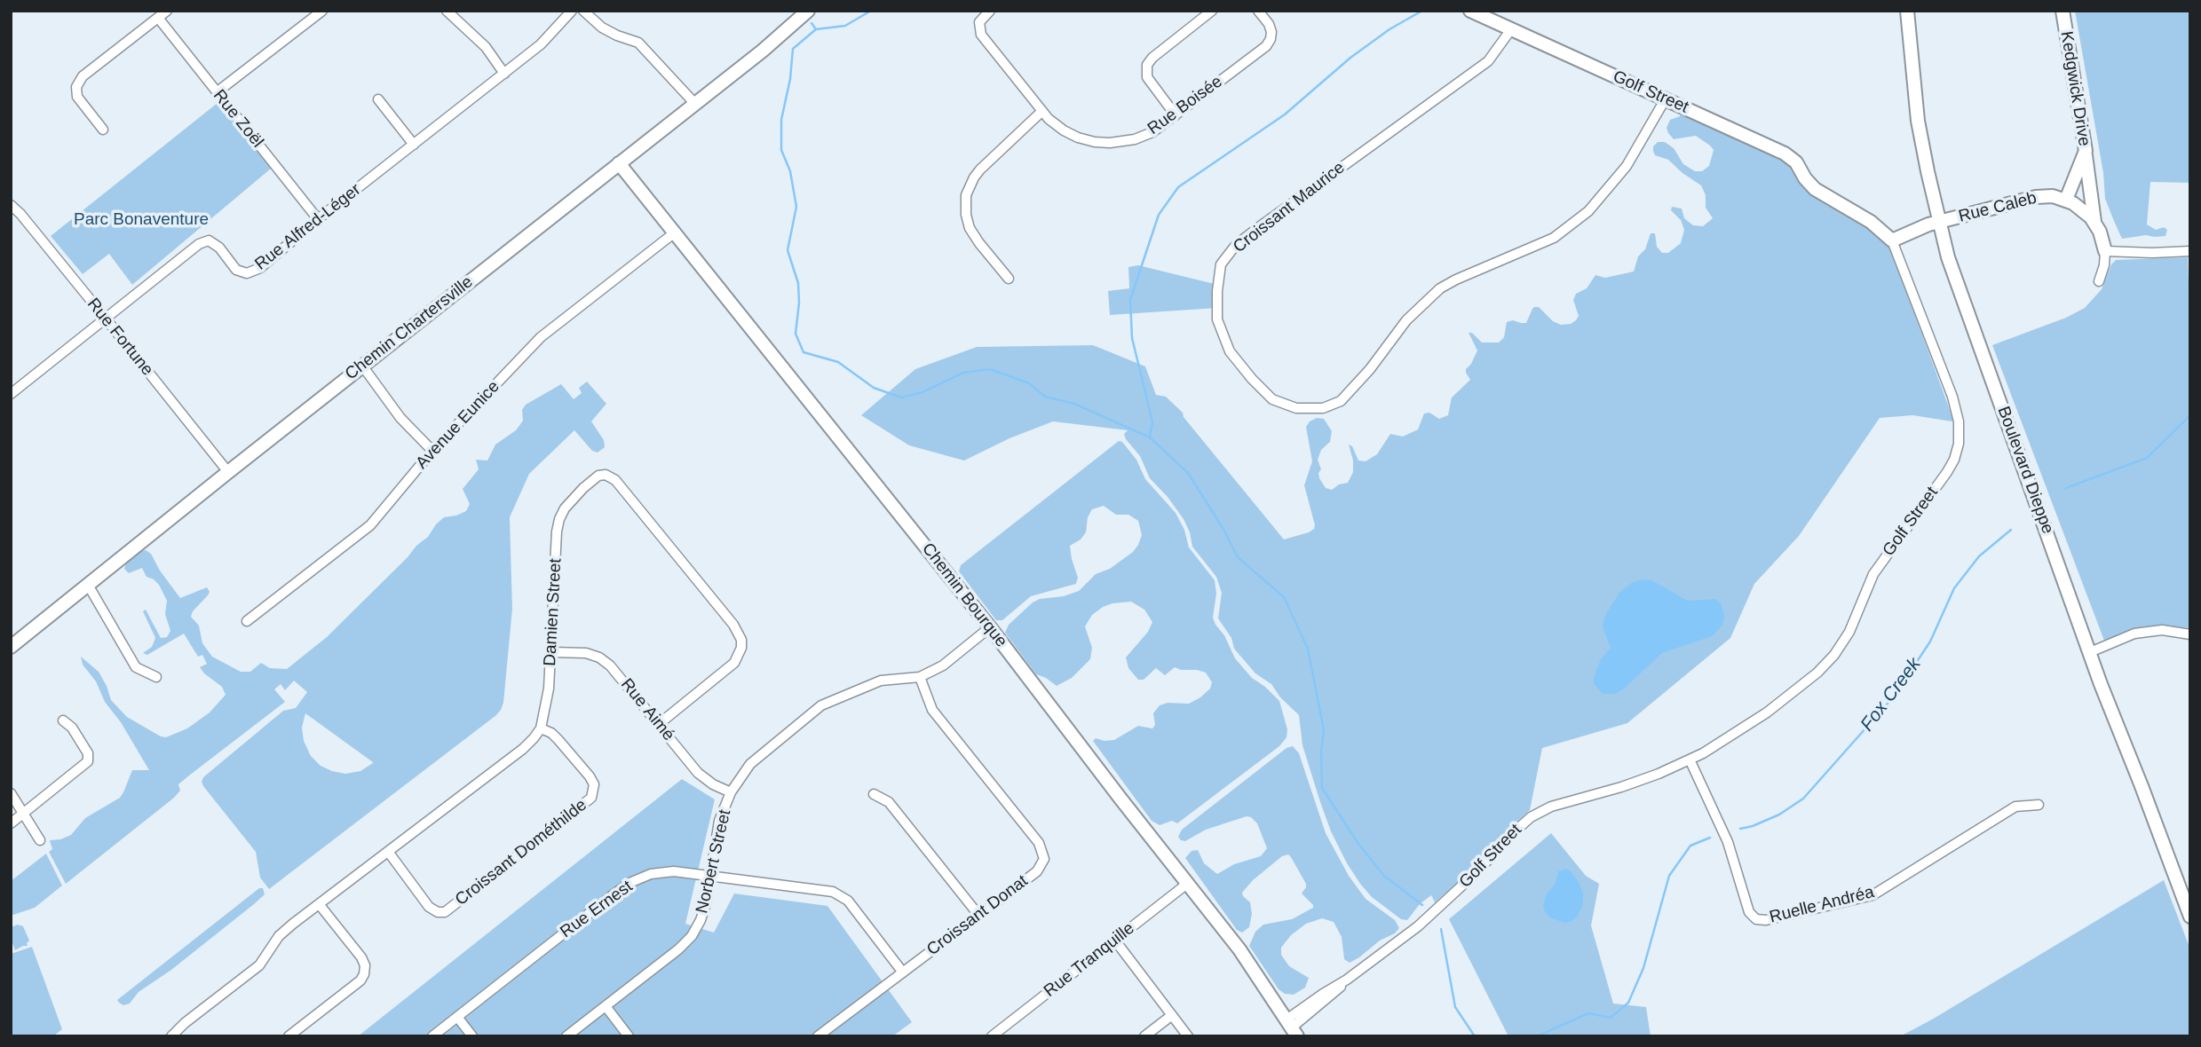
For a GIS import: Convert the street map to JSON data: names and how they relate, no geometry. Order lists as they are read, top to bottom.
{
  "streets": {
    "street": [
      "Kedgwick Drive",
      "Golf Street",
      "Rue Boisée",
      "Rue Zoël",
      "Croissant Maurice",
      "Rue Caleb",
      "Rue Alfred-Léger",
      "Chemin Chartersville",
      "Rue Fortune",
      "Avenue Eunice",
      "Boulevard Dieppe",
      "Chemin Bourque",
      "Damien Street",
      "Rue Aimé",
      "Croissant Dométhilde",
      "Norbert Street",
      "Ruelle Andréa",
      "Rue Ernest",
      "Croissant Donat",
      "Rue Tranquille"
    ]
  },
  "crossings": [
    ["Kedgwick Drive", "Rue Caleb"],
    ["Golf Street", "Croissant Maurice"],
    ["Golf Street", "Rue Caleb"],
    ["Golf Street", "Chemin Bourque"],
    ["Golf Street", "Ruelle Andréa"],
    ["Rue Zoël", "Rue Alfred-Léger"],
    ["Rue Caleb", "Boulevard Dieppe"],
    ["Rue Alfred-Léger", "Rue Fortune"],
    ["Chemin Chartersville", "Rue Fortune"],
    ["Chemin Chartersville", "Chemin Bourque"],
    ["Avenue Eunice", "Chemin Bourque"],
    ["Chemin Bourque", "Norbert Street"],
    ["Chemin Bourque", "Rue Tranquille"],
    ["Damien Street", "Rue Aimé"],
    ["Damien Street", "Croissant Dométhilde"],
    ["Rue Aimé", "Norbert Street"],
    ["Norbert Street", "Rue Ernest"],
    ["Norbert Street", "Croissant Donat"],
    ["Rue Ernest", "Croissant Donat"]
  ],
  "water": ["Fox Creek"],
  "parks": ["Parc Bonaventure"]
}
